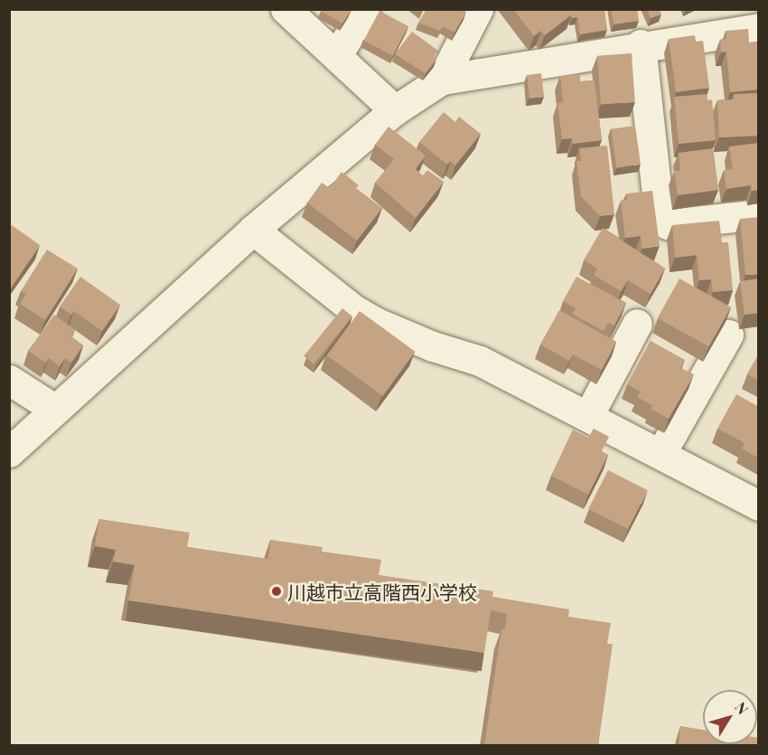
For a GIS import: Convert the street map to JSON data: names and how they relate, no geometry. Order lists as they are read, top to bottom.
{
  "places": ["川越市立高階西小学校"],
  "north": "top right"
}
